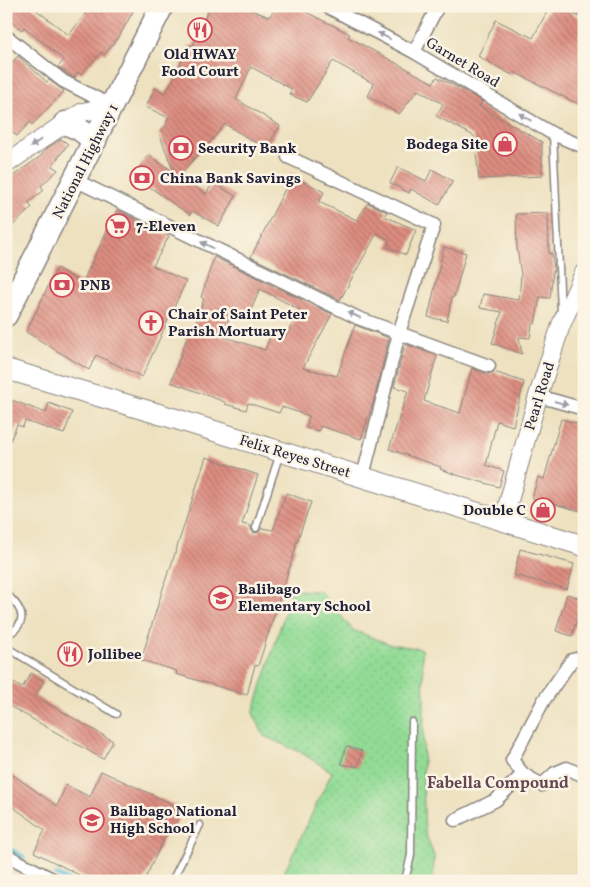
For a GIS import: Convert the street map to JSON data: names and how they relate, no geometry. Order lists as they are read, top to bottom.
{
  "streets": {
    "highway": ["National Highway 1"],
    "main road": ["Felix Reyes Street"],
    "street": ["Garnet Road", "Pearl Road"]
  },
  "crossings": [
    ["Pearl Road", "Felix Reyes Street"]
  ],
  "one_way": ["Garnet Road"],
  "districts": ["Fabella Compound"],
  "places": {
    "restaurant": ["Old HWAY Food Court", "Jollibee"],
    "shop": ["Bodega Site", "Double C"],
    "bank": ["Security Bank", "China Bank Savings", "PNB"],
    "supermarket": ["7-Eleven"],
    "church": ["Chair of Saint Peter Parish Mortuary"],
    "school or university": ["Balibago Elementary School", "Balibago National High School"]
  }
}
